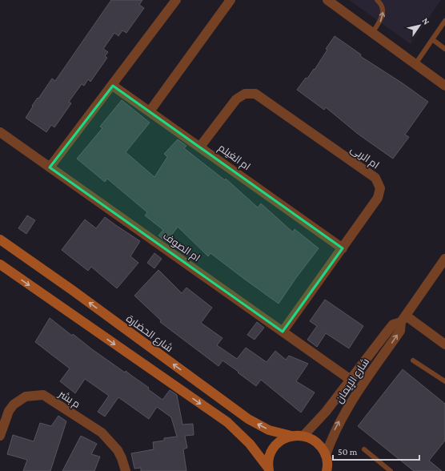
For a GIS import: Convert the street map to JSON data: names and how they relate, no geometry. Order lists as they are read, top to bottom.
{
  "streets": {
    "street": [
      "ام الغيلم",
      "ام الربى",
      "ام الصوف",
      "شارع الحضارة",
      "شارع الإيمان",
      "م بشر"
    ]
  },
  "crossings": [
    ["ام الغيلم", "ام الربى"],
    ["ام الربى", "ام الصوف"],
    ["ام الصوف", "شارع الإيمان"]
  ],
  "scale_bar": "50 m",
  "north": "top right"
}
